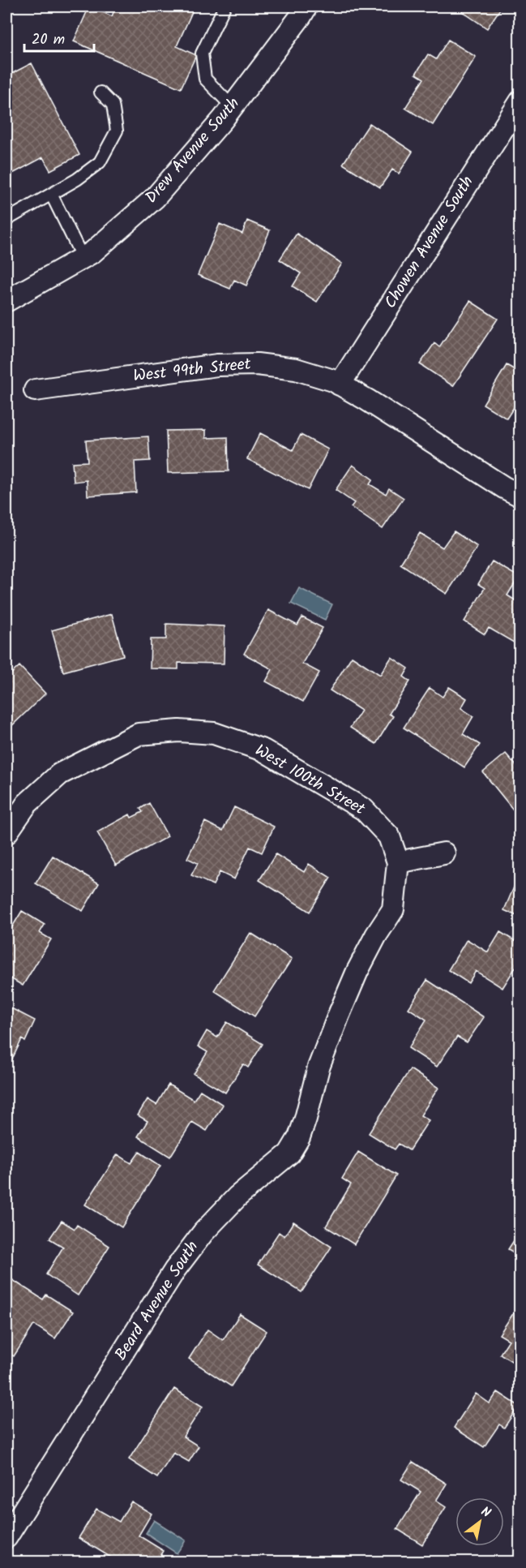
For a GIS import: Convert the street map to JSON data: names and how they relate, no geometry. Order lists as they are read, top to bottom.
{
  "streets": {
    "street": [
      "Drew Avenue South",
      "Chowen Avenue South",
      "West 99th Street",
      "West 100th Street",
      "Beard Avenue South"
    ]
  },
  "crossings": [
    ["Chowen Avenue South", "West 99th Street"],
    ["West 100th Street", "Beard Avenue South"]
  ],
  "scale_bar": "20 m",
  "north": "top right"
}
